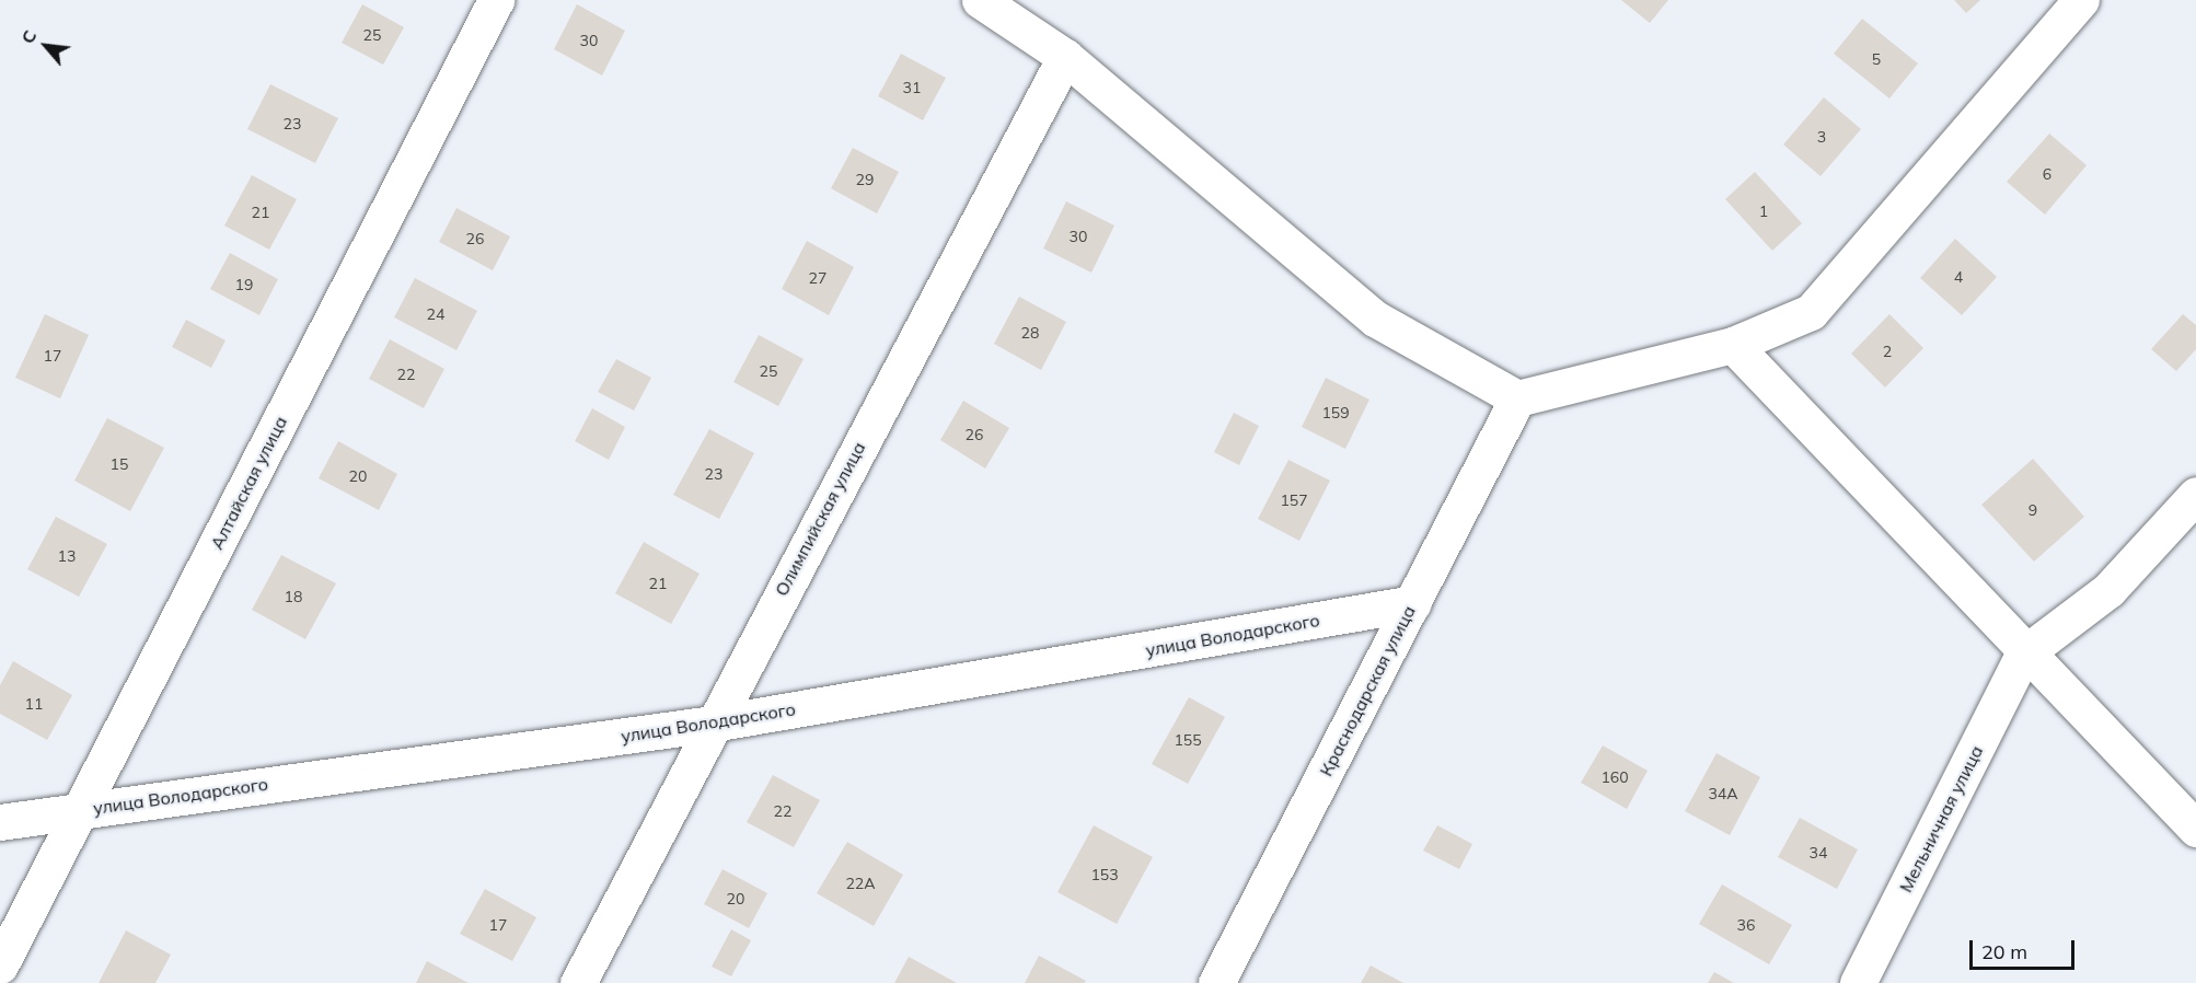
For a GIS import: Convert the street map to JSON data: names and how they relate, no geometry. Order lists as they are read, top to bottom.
{
  "streets": {
    "street": [
      "Алтайская улица",
      "Олимпийская улица",
      "улица Володарского",
      "Краснодарская улица",
      "Мельничная улица"
    ]
  },
  "crossings": [
    ["Алтайская улица", "улица Володарского"],
    ["Олимпийская улица", "улица Володарского"],
    ["улица Володарского", "Краснодарская улица"]
  ],
  "house_numbers": [
    "25",
    "30",
    "5",
    "31",
    "23",
    "3",
    "6",
    "29",
    "1",
    "21",
    "30",
    "26",
    "4",
    "27",
    "19",
    "24",
    "28",
    "2",
    "17",
    "25",
    "22",
    "159",
    "26",
    "15",
    "23",
    "20",
    "157",
    "9",
    "13",
    "21",
    "18",
    "11",
    "155",
    "160",
    "34А",
    "22",
    "34",
    "153",
    "22А",
    "20",
    "17",
    "36"
  ],
  "scale_bar": "20 m",
  "north": "top left"
}
